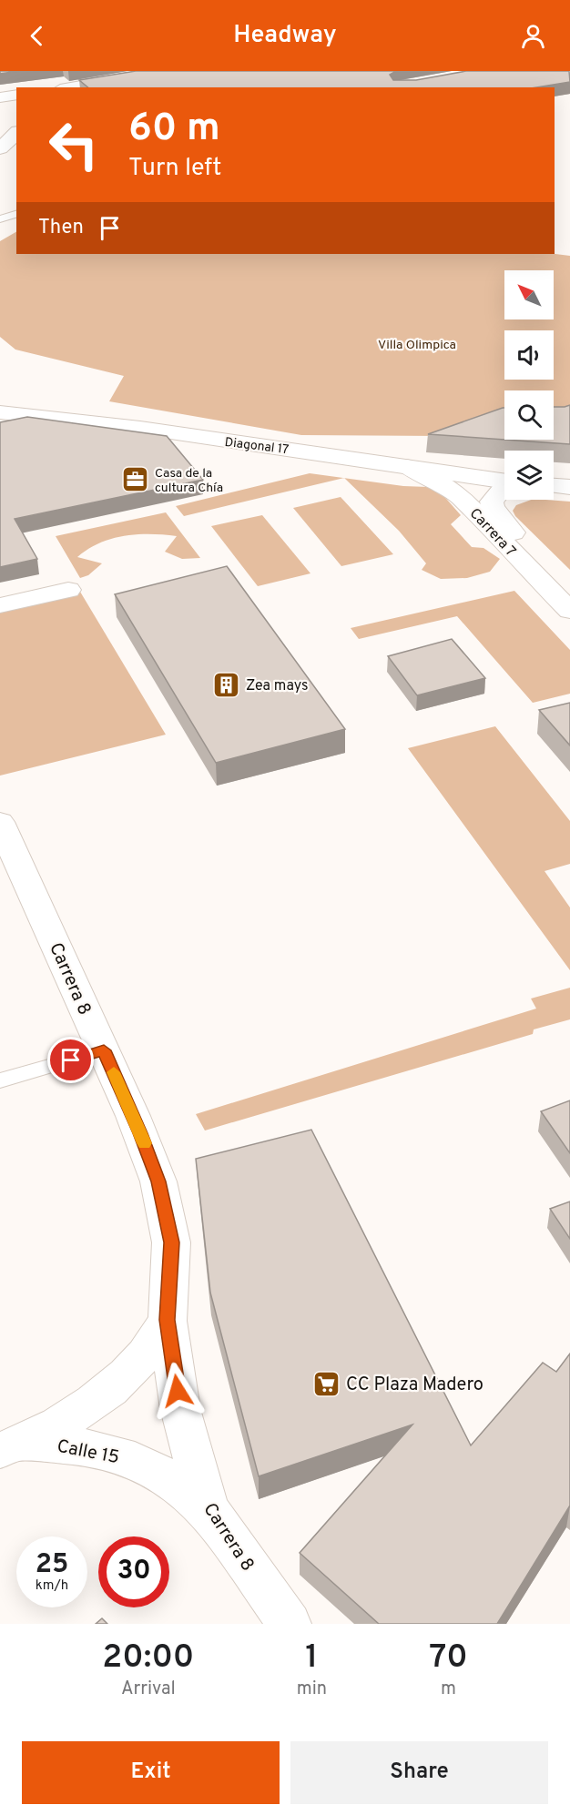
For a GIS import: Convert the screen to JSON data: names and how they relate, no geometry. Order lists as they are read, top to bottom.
{
  "streets": {
    "street": [
      "Diagonal 17",
      "Carrera 7",
      "Carrera 8",
      "Calle 15"
    ]
  },
  "crossings": [
    ["Diagonal 17", "Carrera 7"],
    ["Carrera 8", "Calle 15"]
  ],
  "parks": ["Villa Olimpica"],
  "places": {
    "office": ["Casa de la cultura Chía"],
    "building": ["Zea mays"],
    "supermarket": ["CC Plaza Madero"]
  },
  "north": "top left",
  "page": {
    "header": "Headway",
    "turn": ["60 m", "Turn left"],
    "then": "Then",
    "speed": "25 km/h",
    "limit": "30",
    "eta": [
      "20:00",
      "Arrival",
      "1",
      "min",
      "70",
      "m"
    ],
    "buttons": ["Exit", "Share"]
  }
}
